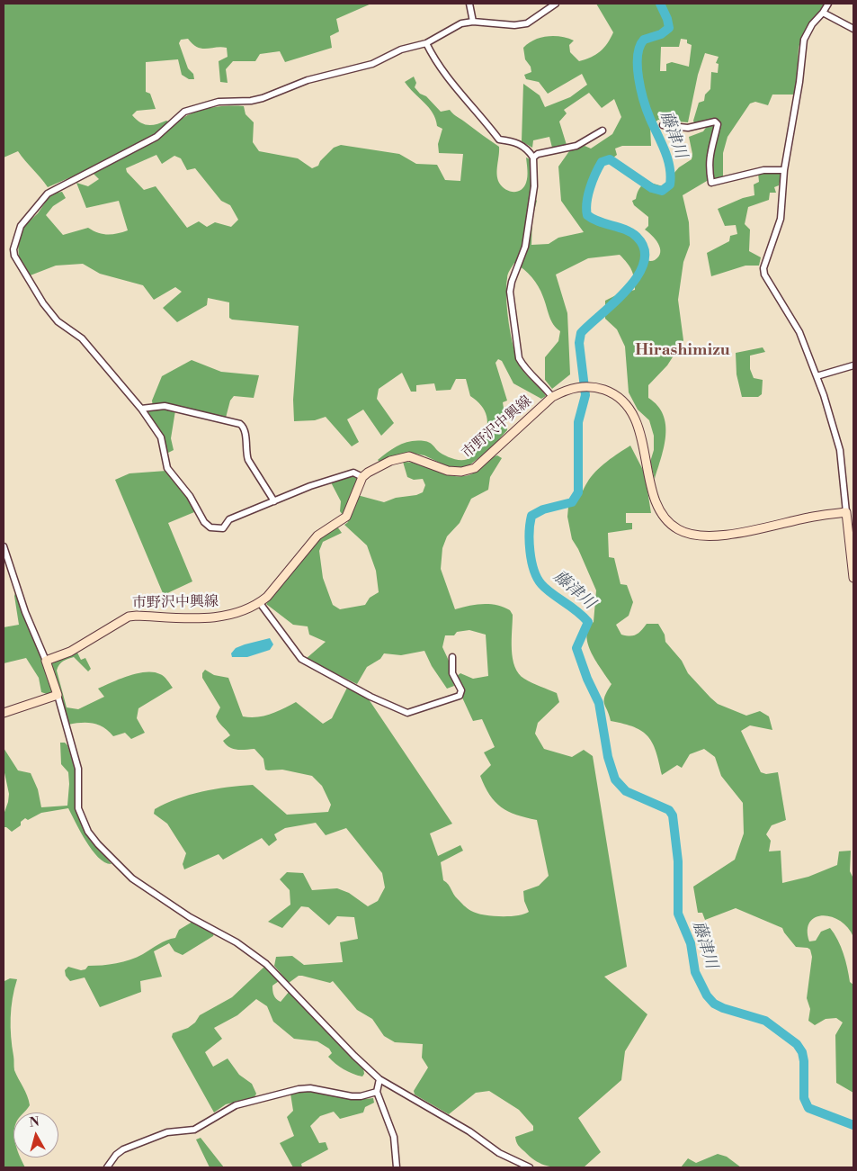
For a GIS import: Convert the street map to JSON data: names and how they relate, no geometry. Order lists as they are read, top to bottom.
{
  "streets": {
    "main road": ["市野沢中興線"]
  },
  "districts": ["Hirashimizu"],
  "water": ["藤津川"],
  "north": "top"
}
